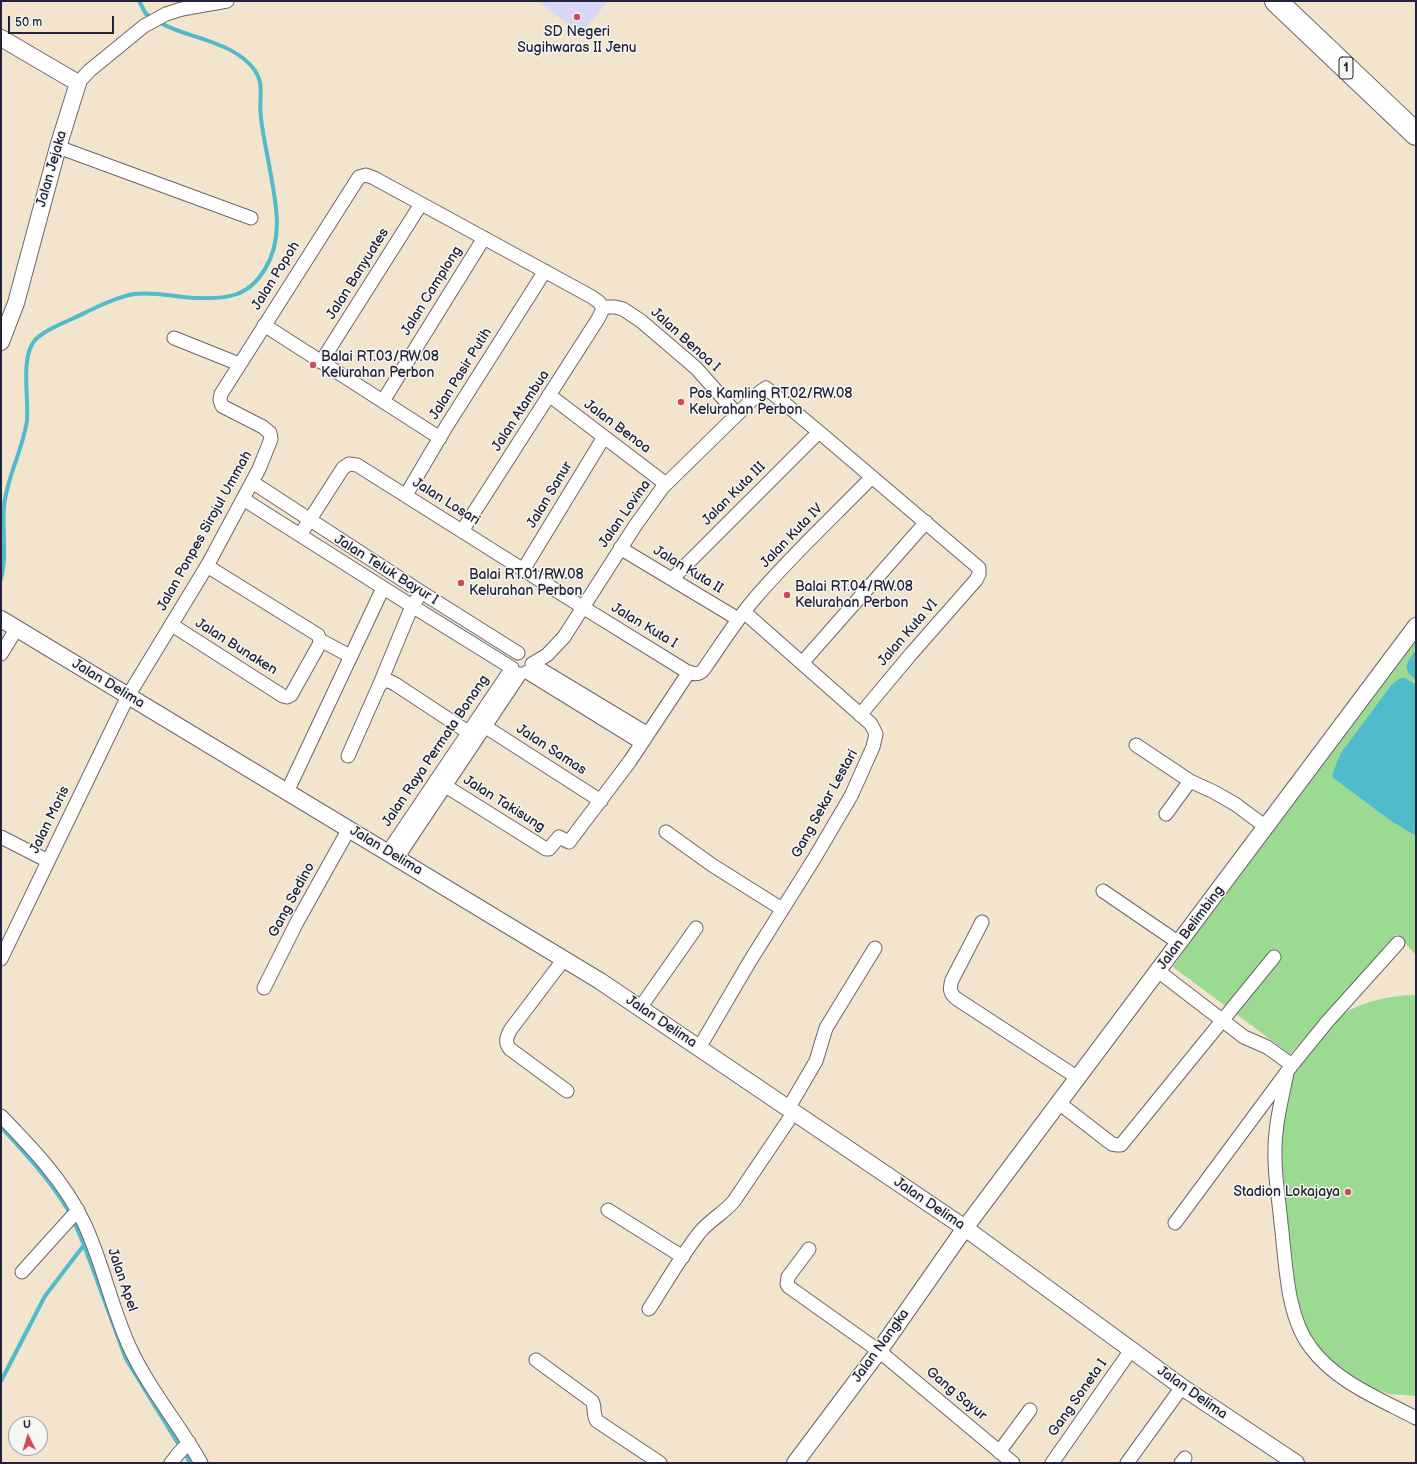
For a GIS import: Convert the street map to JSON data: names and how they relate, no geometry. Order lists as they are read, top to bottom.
{
  "streets": {
    "highway": ["1"],
    "street": [
      "Jalan Jejaka",
      "Jalan Banyuates",
      "Jalan Popoh",
      "Jalan Camplong",
      "Jalan Benoa I",
      "Jalan Pasir Putih",
      "Jalan Atambua",
      "Jalan Benoa",
      "Jalan Kuta III",
      "Jalan Sanur",
      "Jalan Losari",
      "Jalan Lovina",
      "Jalan Ponpes Sirojul Ummah",
      "Jalan Kuta IV",
      "Jalan Teluk Bayur I",
      "Jalan Kuta II",
      "Jalan Kuta I",
      "Jalan Kuta VI",
      "Jalan Bunaken",
      "Jalan Delima",
      "Jalan Samas",
      "Jalan Raya Permata Bonang",
      "Jalan Takisung",
      "Gang Sekar Lestari",
      "Jalan Moris",
      "Gang Sedino",
      "Jalan Belimbing",
      "Jalan Apel",
      "Jalan Nangka",
      "Gang Sayur",
      "Gang Soneta I"
    ]
  },
  "crossings": [
    ["Jalan Banyuates", "Jalan Popoh"],
    ["Jalan Popoh", "Jalan Ponpes Sirojul Ummah"],
    ["Jalan Benoa I", "Jalan Atambua"],
    ["Jalan Benoa I", "Jalan Lovina"],
    ["Jalan Pasir Putih", "Jalan Losari"],
    ["Jalan Atambua", "Jalan Benoa"],
    ["Jalan Atambua", "Jalan Losari"],
    ["Jalan Benoa", "Jalan Sanur"],
    ["Jalan Benoa", "Jalan Lovina"],
    ["Jalan Kuta III", "Jalan Lovina"],
    ["Jalan Kuta III", "Jalan Kuta II"],
    ["Jalan Sanur", "Jalan Losari"],
    ["Jalan Losari", "Jalan Lovina"],
    ["Jalan Losari", "Jalan Teluk Bayur I"],
    ["Jalan Losari", "Jalan Kuta I"],
    ["Jalan Lovina", "Jalan Teluk Bayur I"],
    ["Jalan Lovina", "Jalan Kuta II"],
    ["Jalan Lovina", "Jalan Kuta I"],
    ["Jalan Lovina", "Jalan Raya Permata Bonang"],
    ["Jalan Ponpes Sirojul Ummah", "Jalan Teluk Bayur I"],
    ["Jalan Ponpes Sirojul Ummah", "Jalan Bunaken"],
    ["Jalan Ponpes Sirojul Ummah", "Jalan Delima"],
    ["Jalan Ponpes Sirojul Ummah", "Jalan Moris"],
    ["Jalan Kuta IV", "Jalan Kuta II"],
    ["Jalan Kuta IV", "Jalan Kuta I"],
    ["Jalan Teluk Bayur I", "Jalan Raya Permata Bonang"],
    ["Jalan Kuta II", "Jalan Kuta VI"],
    ["Jalan Kuta II", "Gang Sekar Lestari"],
    ["Jalan Kuta VI", "Gang Sekar Lestari"],
    ["Jalan Delima", "Jalan Raya Permata Bonang"],
    ["Jalan Delima", "Gang Sekar Lestari"],
    ["Jalan Delima", "Jalan Moris"],
    ["Jalan Delima", "Gang Sedino"],
    ["Jalan Delima", "Jalan Belimbing"],
    ["Jalan Delima", "Jalan Nangka"],
    ["Jalan Delima", "Gang Soneta I"],
    ["Jalan Samas", "Jalan Raya Permata Bonang"],
    ["Jalan Samas", "Jalan Takisung"],
    ["Jalan Raya Permata Bonang", "Jalan Takisung"],
    ["Jalan Belimbing", "Jalan Nangka"],
    ["Jalan Nangka", "Gang Sayur"]
  ],
  "places": [
    "SD Negeri Sugihwaras II Jenu",
    "Balai RT.03/RW.08 Kelurahan Perbon",
    "Pos Kamling RT.02/RW.08 Kelurahan Perbon",
    "Balai RT.01/RW.08 Kelurahan Perbon",
    "Balai RT.04/RW.08 Kelurahan Perbon",
    "Stadion Lokajaya"
  ],
  "scale_bar": "50 m",
  "north": "top"
}
